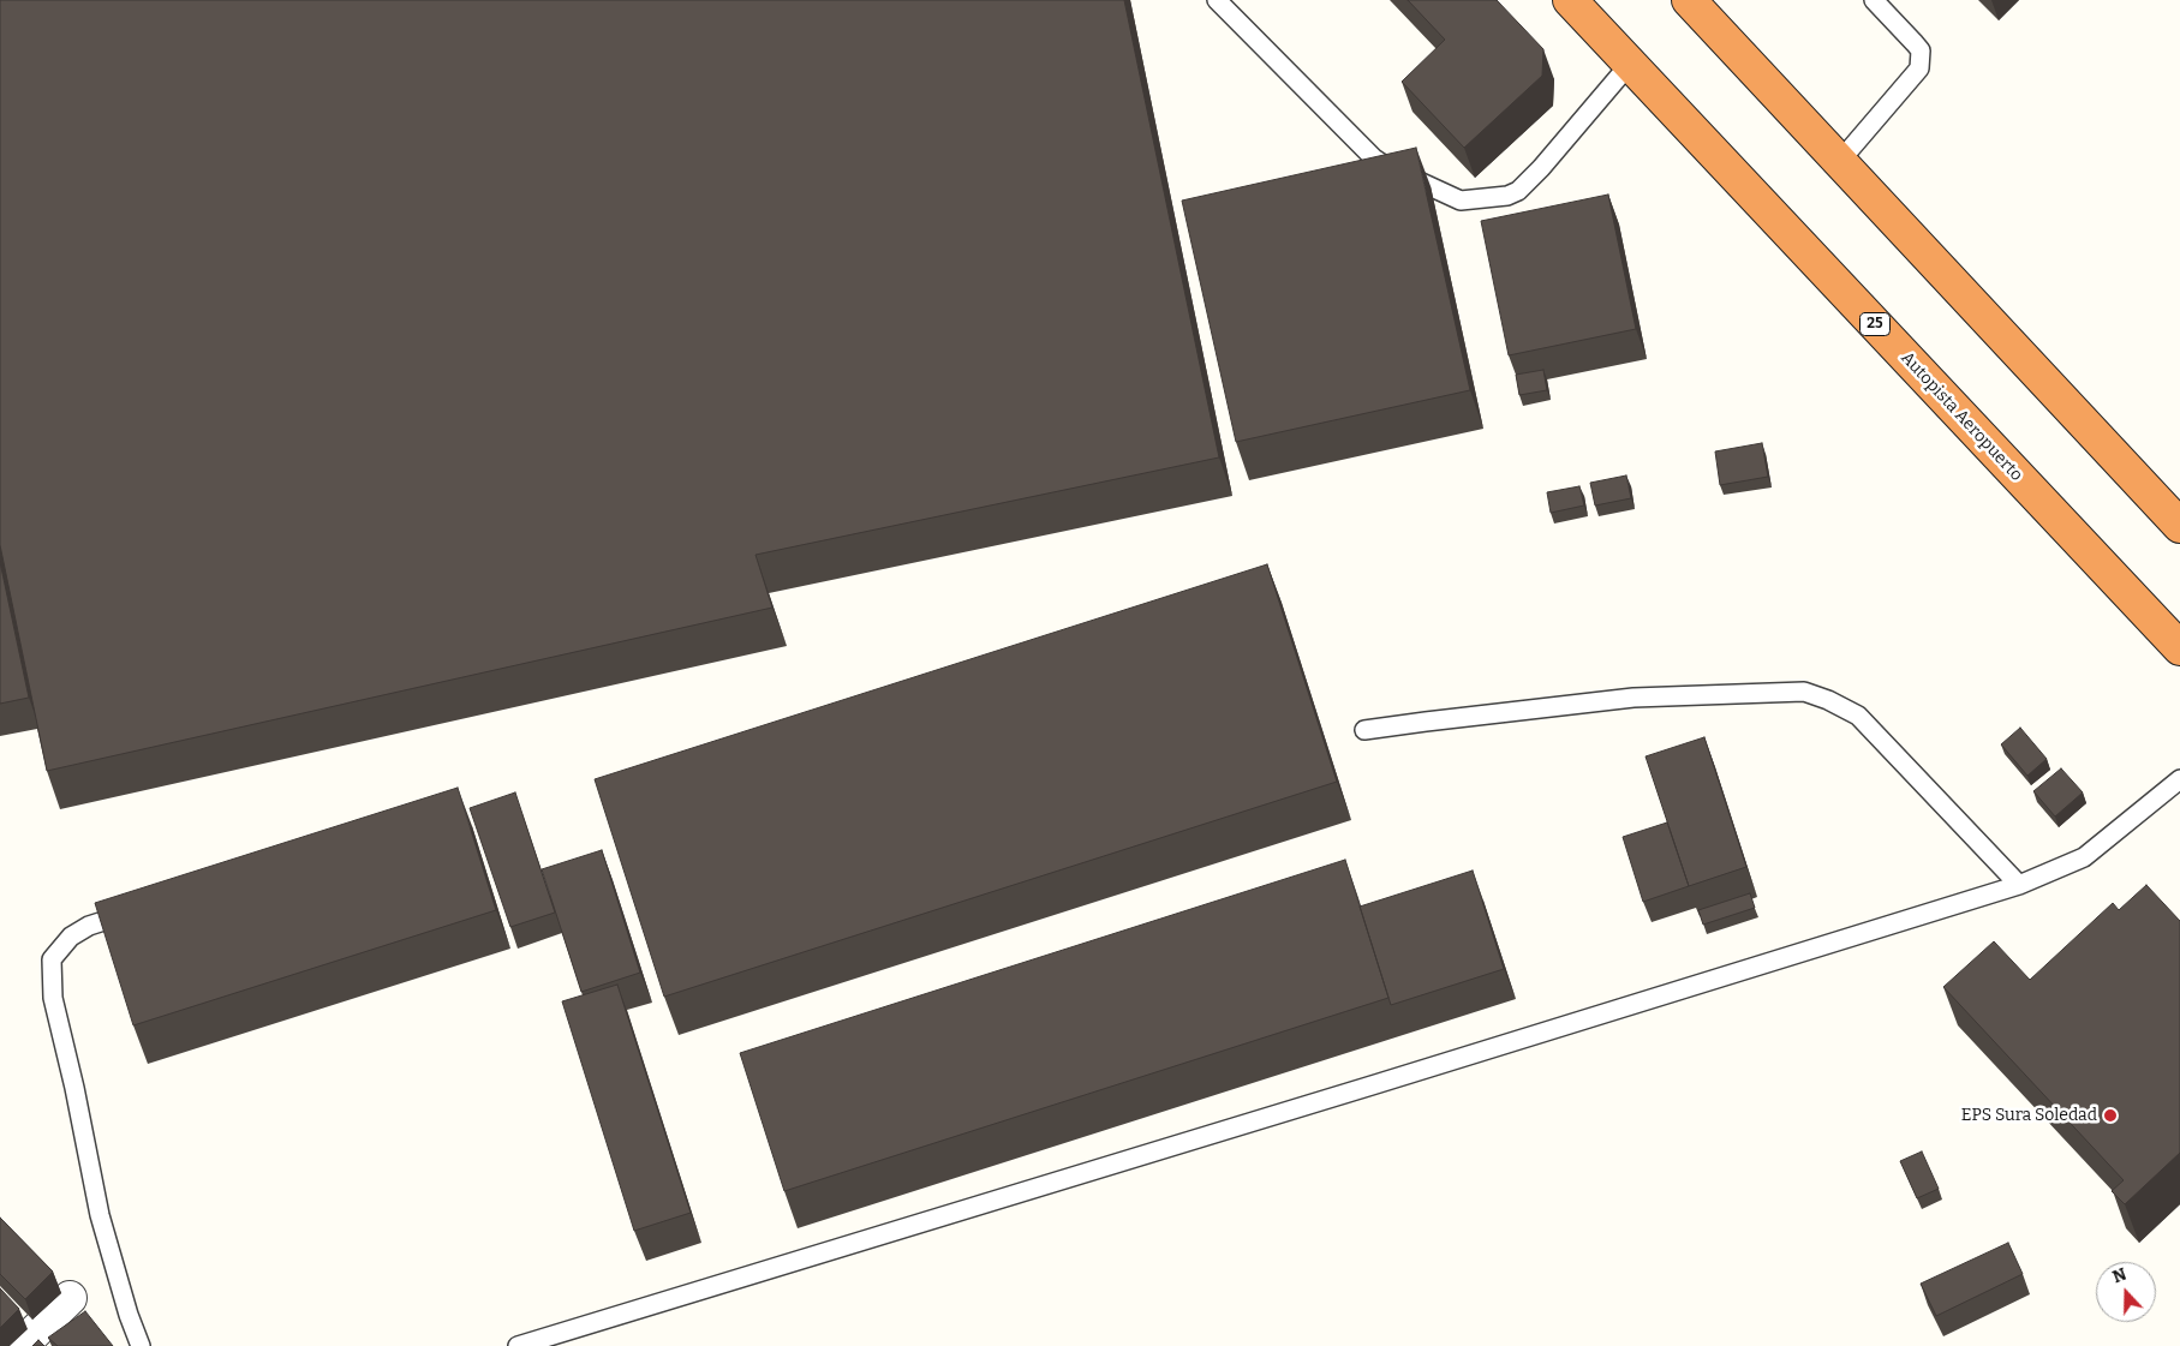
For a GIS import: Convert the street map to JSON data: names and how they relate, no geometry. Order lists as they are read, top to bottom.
{
  "streets": {
    "highway": ["25", "Autopista Aeropuerto"]
  },
  "places": ["EPS Sura Soledad"],
  "north": "top"
}
